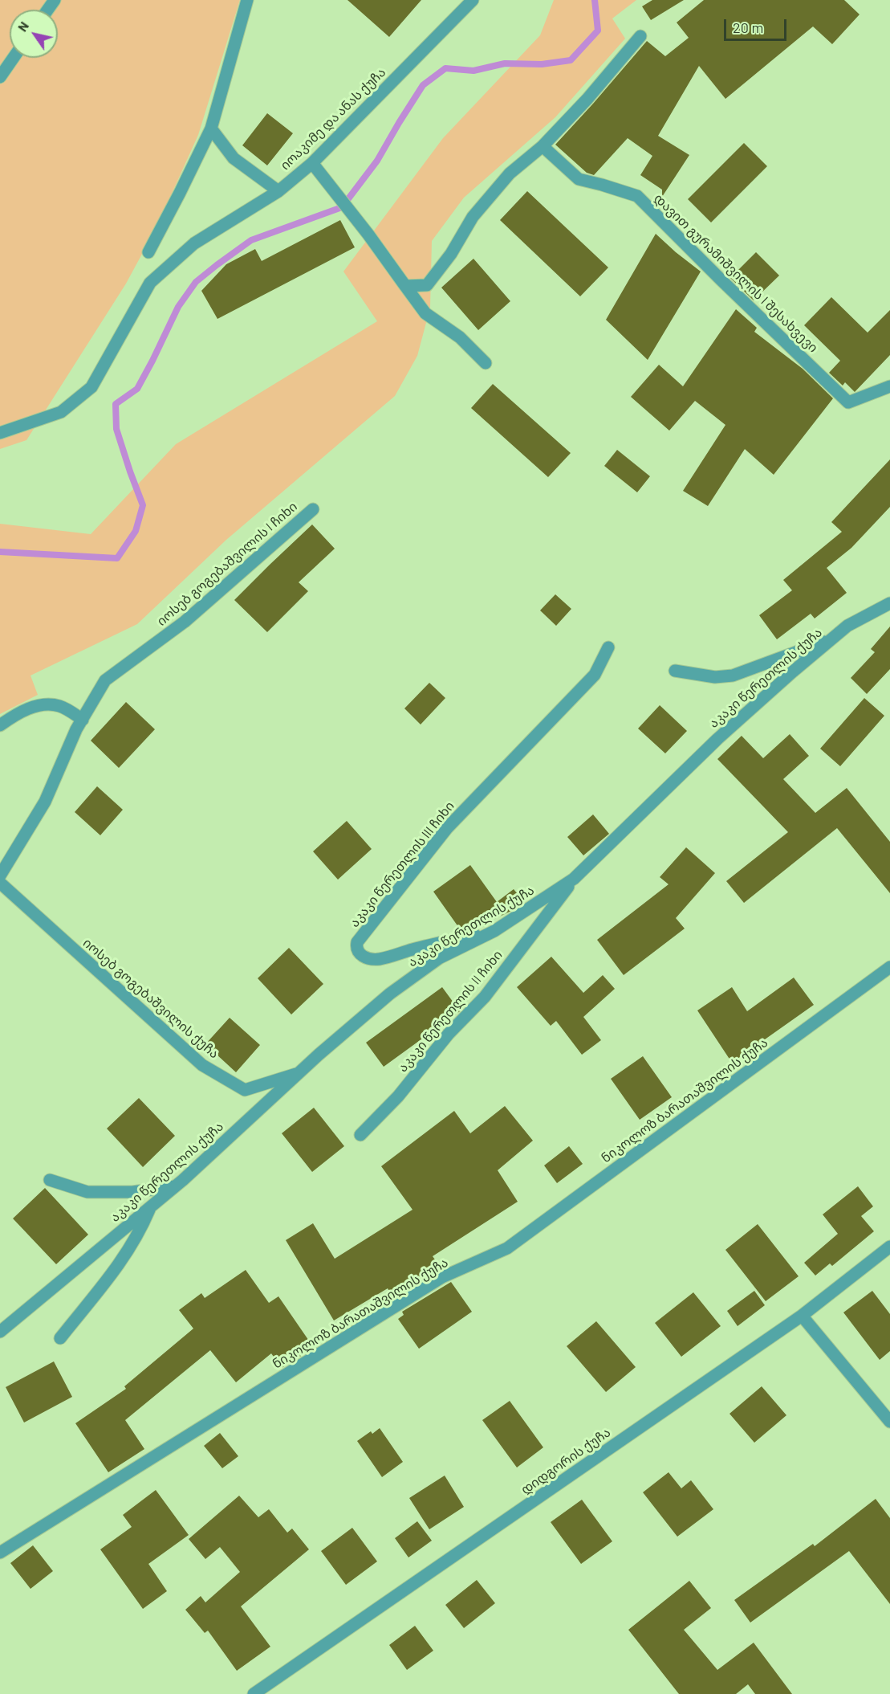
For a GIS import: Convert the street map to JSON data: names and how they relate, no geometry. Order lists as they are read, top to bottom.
{
  "streets": {
    "street": [
      "იოაკიმე და ანას ქუჩა",
      "დავით გურამიშვილის I შესახვევი",
      "იოსებ გოგებაშვილის I ჩიხი",
      "აკაკი წერეთლის ქუჩა",
      "აკაკი წერეთლის III ჩიხი",
      "იოსებ გოგებაშვილის ქუჩა",
      "აკაკი წერეთლის II ჩიხი",
      "ნიკოლოზ ბარათაშვილის ქუჩა",
      "დიდგორის ქუჩა"
    ]
  },
  "crossings": [
    ["აკაკი წერეთლის ქუჩა", "აკაკი წერეთლის III ჩიხი"],
    ["აკაკი წერეთლის ქუჩა", "იოსებ გოგებაშვილის ქუჩა"],
    ["აკაკი წერეთლის ქუჩა", "აკაკი წერეთლის II ჩიხი"]
  ],
  "scale_bar": "20 m",
  "north": "top left"
}
